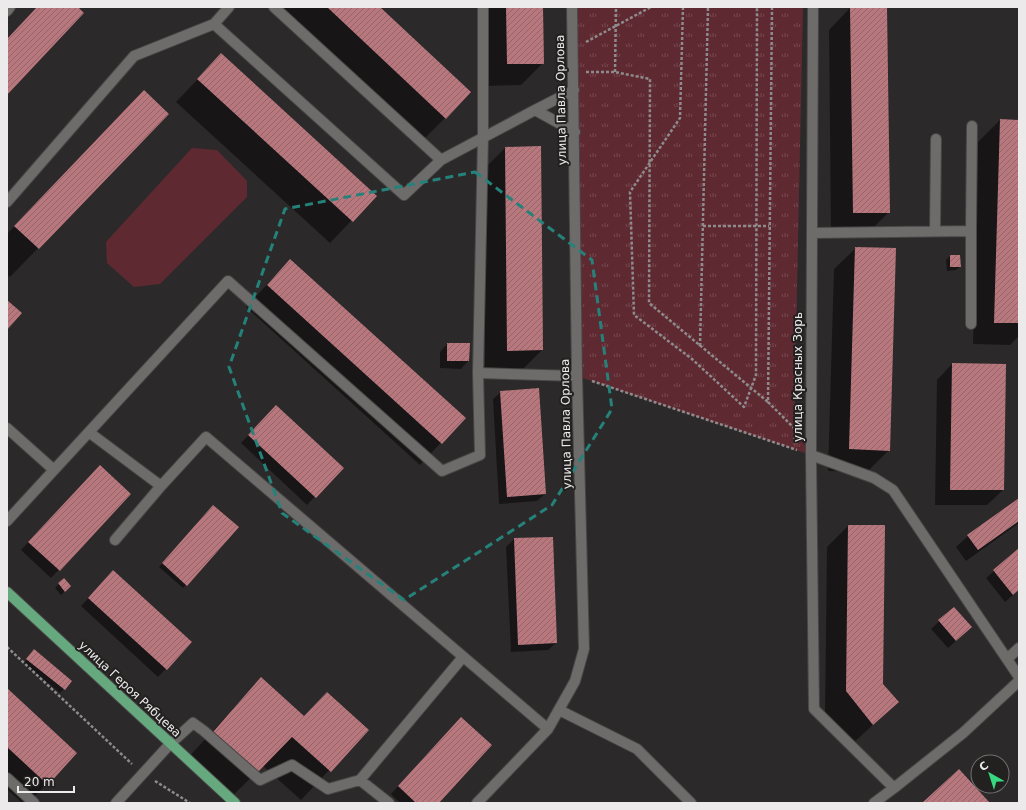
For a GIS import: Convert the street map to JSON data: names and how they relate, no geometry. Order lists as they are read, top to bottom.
{
  "streets": {
    "main road": ["улица Героя Рябцева"],
    "street": ["улица Павла Орлова", "улица Красных Зорь"]
  },
  "scale_bar": "20 m",
  "north": "top left"
}
